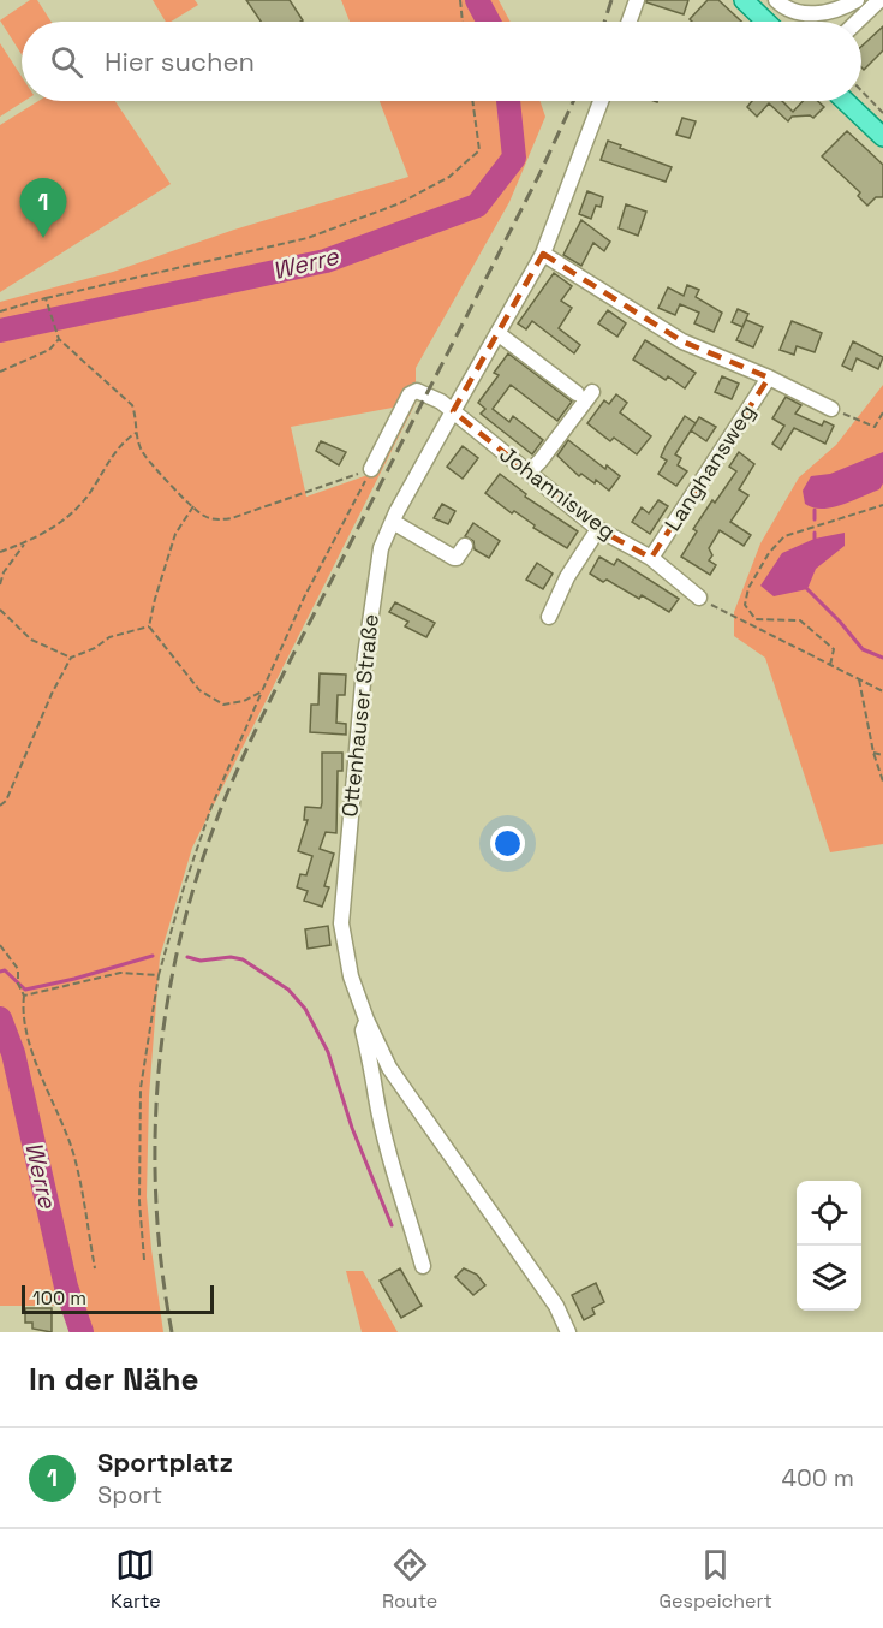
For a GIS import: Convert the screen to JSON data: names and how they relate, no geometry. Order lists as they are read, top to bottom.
{
  "streets": {
    "street": ["Langhansweg", "Johannisweg", "Ottenhauser Straße"]
  },
  "crossings": [
    ["Langhansweg", "Johannisweg"],
    ["Johannisweg", "Ottenhauser Straße"]
  ],
  "water": ["Werre"],
  "scale_bar": "100 m",
  "page": {
    "search": "Hier suchen",
    "pins": "1",
    "scale": "100 m",
    "heading": "In der Nähe",
    "list": [
      {
        "mark": "1",
        "name": "Sportplatz",
        "note": "Sport",
        "value": "400 m"
      }
    ],
    "nav": ["Karte", "Route", "Gespeichert"]
  }
}
